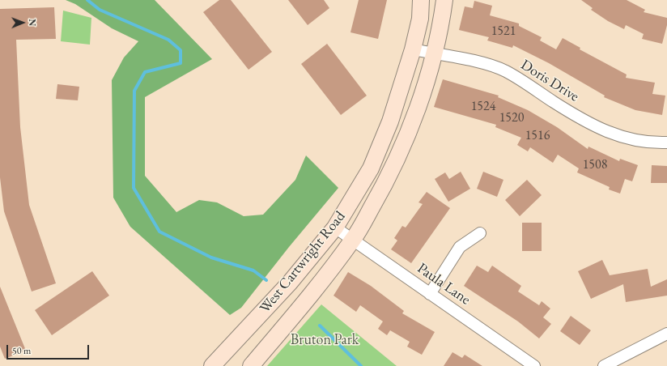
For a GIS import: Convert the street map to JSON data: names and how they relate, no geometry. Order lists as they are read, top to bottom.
{
  "streets": {
    "main road": ["West Cartwright Road"],
    "street": ["Doris Drive", "Paula Lane"]
  },
  "crossings": [
    ["Doris Drive", "West Cartwright Road"],
    ["West Cartwright Road", "Paula Lane"]
  ],
  "parks": ["Bruton Park"],
  "house_numbers": [
    "1521",
    "1524",
    "1520",
    "1516",
    "1508"
  ],
  "scale_bar": "50 m",
  "north": "right"
}
